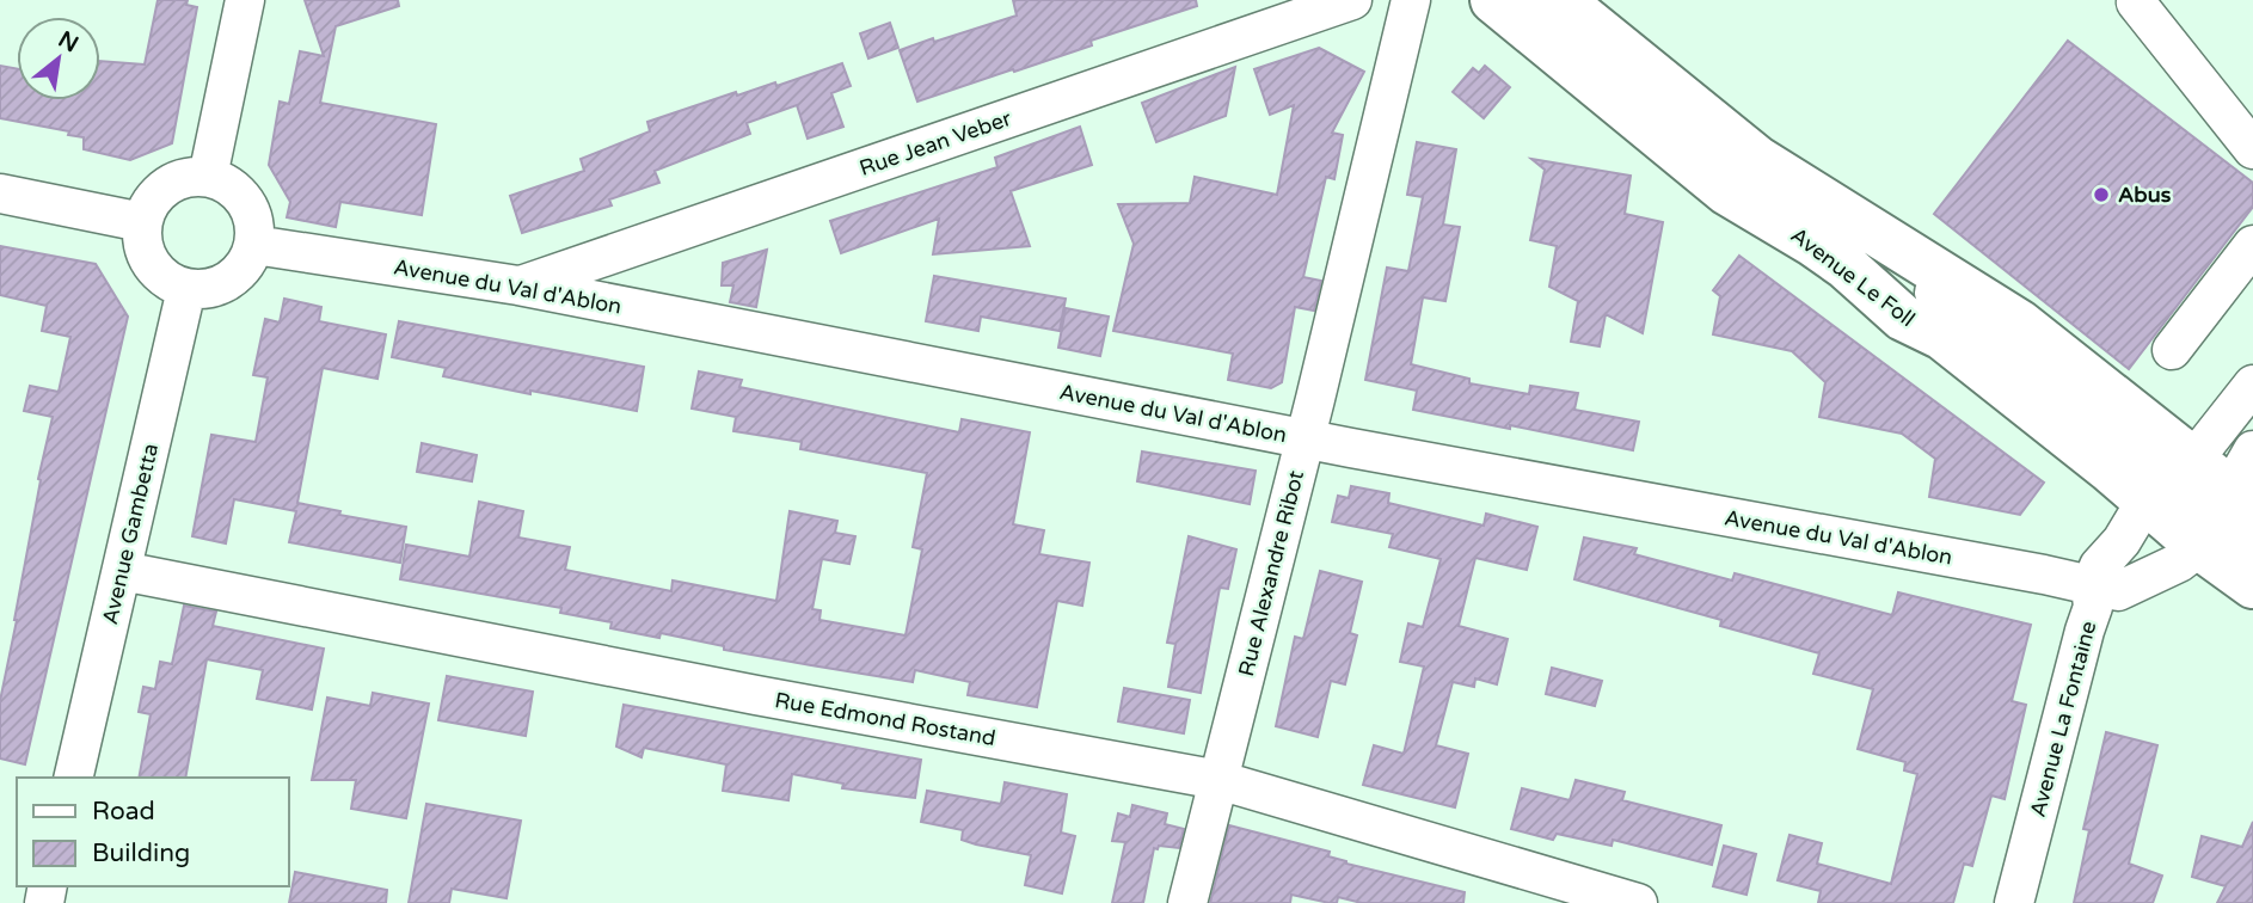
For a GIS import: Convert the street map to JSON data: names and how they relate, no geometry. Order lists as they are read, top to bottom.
{
  "streets": {
    "main road": ["Avenue Le Foll"],
    "street": [
      "Rue Jean Veber",
      "Avenue du Val d'Ablon",
      "Avenue Gambetta",
      "Rue Alexandre Ribot",
      "Rue Edmond Rostand",
      "Avenue La Fontaine"
    ]
  },
  "crossings": [
    ["Rue Jean Veber", "Avenue du Val d'Ablon"],
    ["Avenue du Val d'Ablon", "Avenue Gambetta"],
    ["Avenue du Val d'Ablon", "Rue Alexandre Ribot"],
    ["Avenue du Val d'Ablon", "Avenue La Fontaine"],
    ["Avenue Gambetta", "Rue Edmond Rostand"],
    ["Rue Alexandre Ribot", "Rue Edmond Rostand"]
  ],
  "places": ["Abus"],
  "legend": ["Road", "Building"],
  "north": "top right"
}
